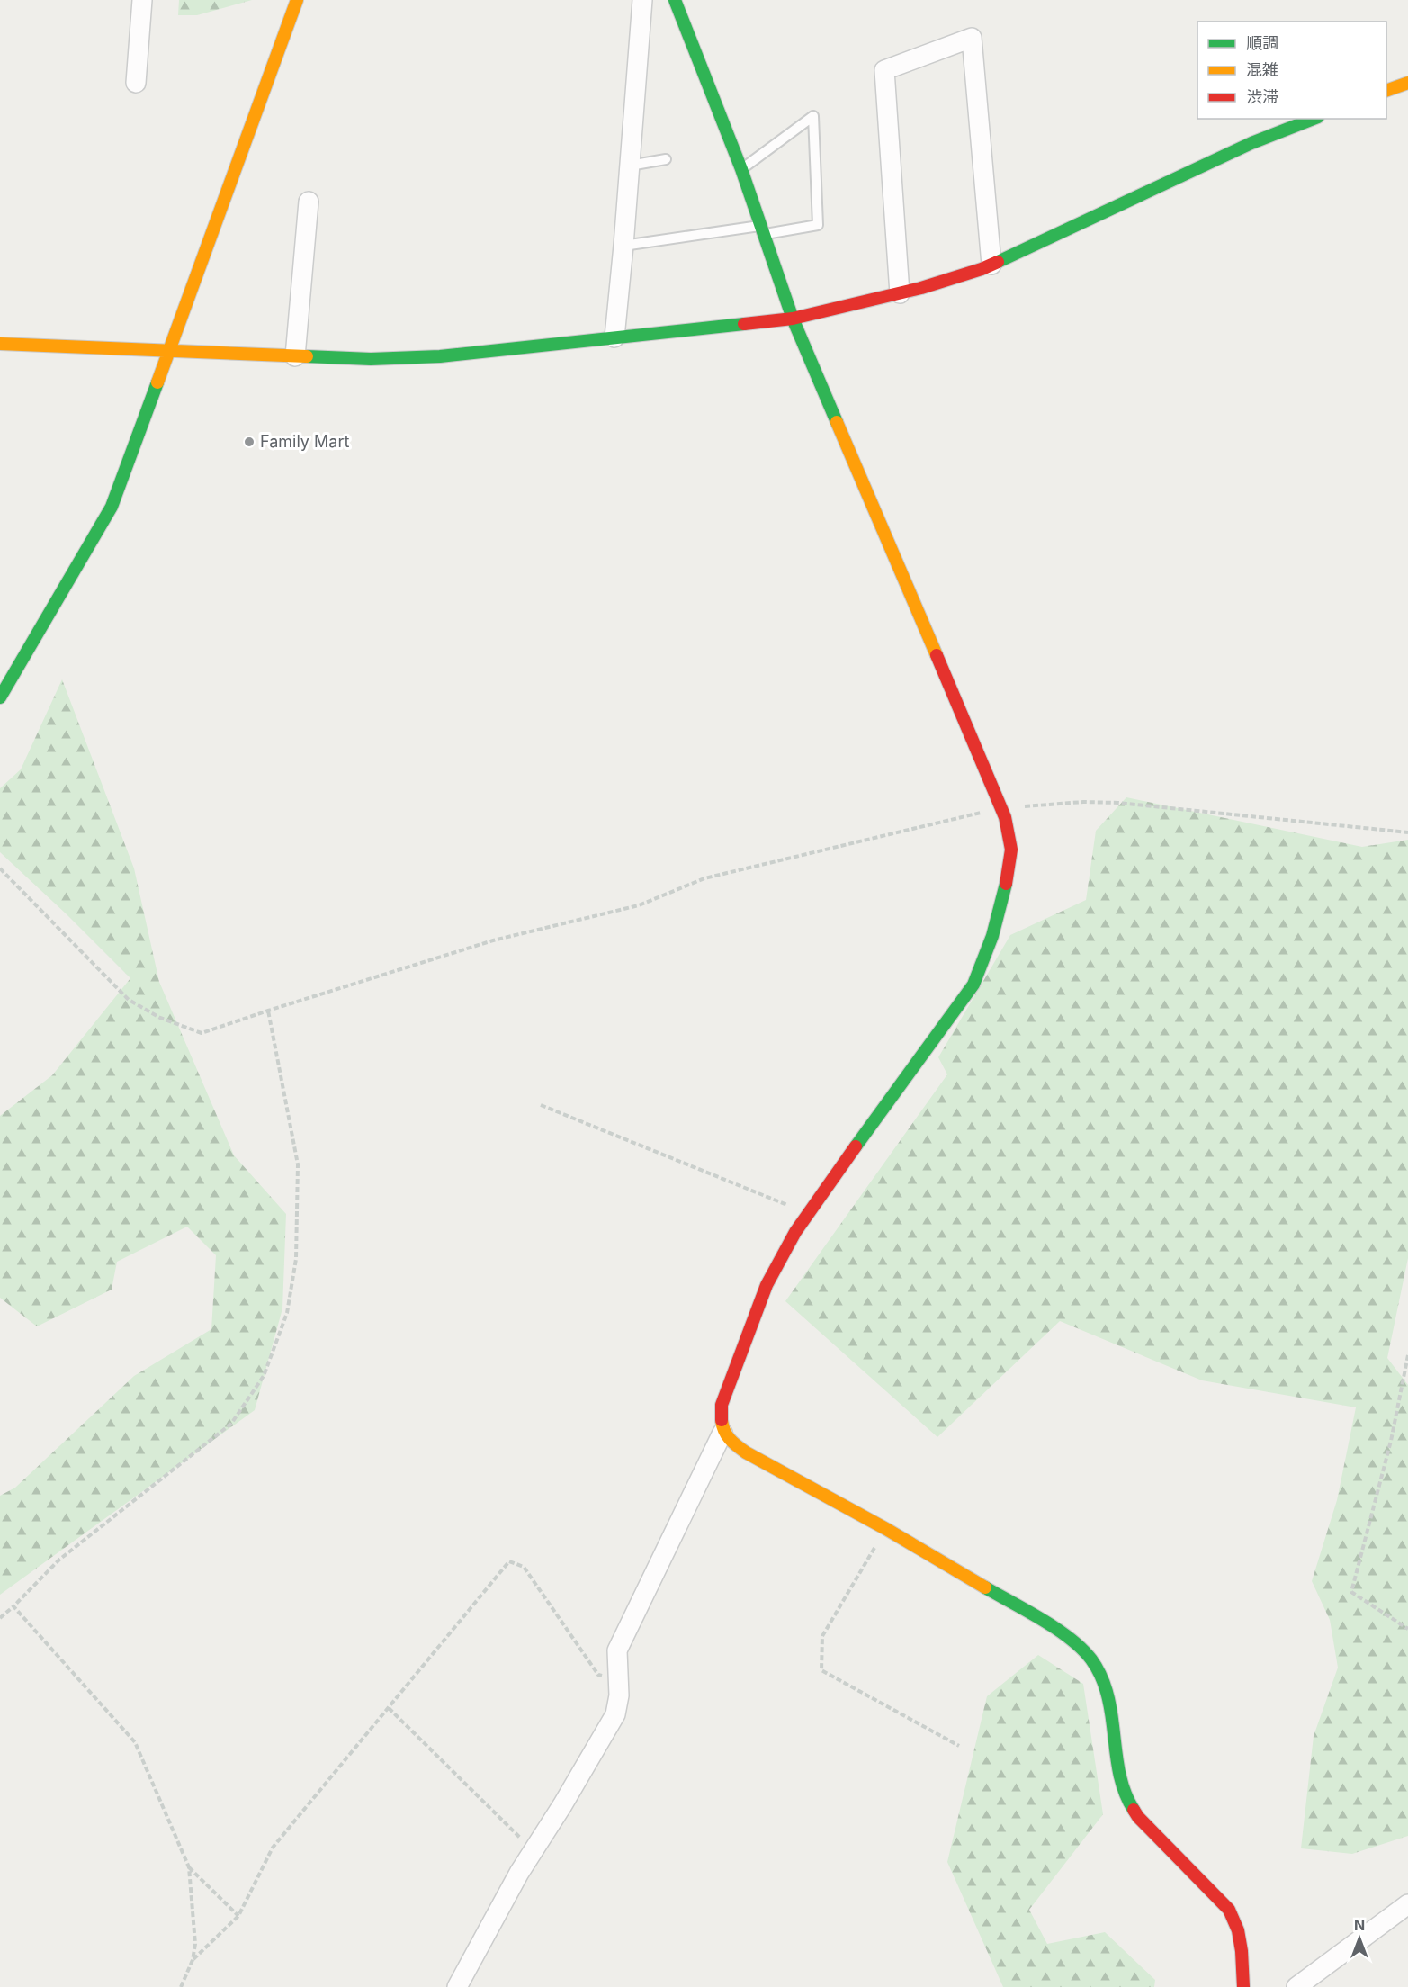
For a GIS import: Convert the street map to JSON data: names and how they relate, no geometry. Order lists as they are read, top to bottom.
{
  "places": ["Family Mart"],
  "legend": ["順調", "混雑", "渋滞"],
  "north": "top"
}
